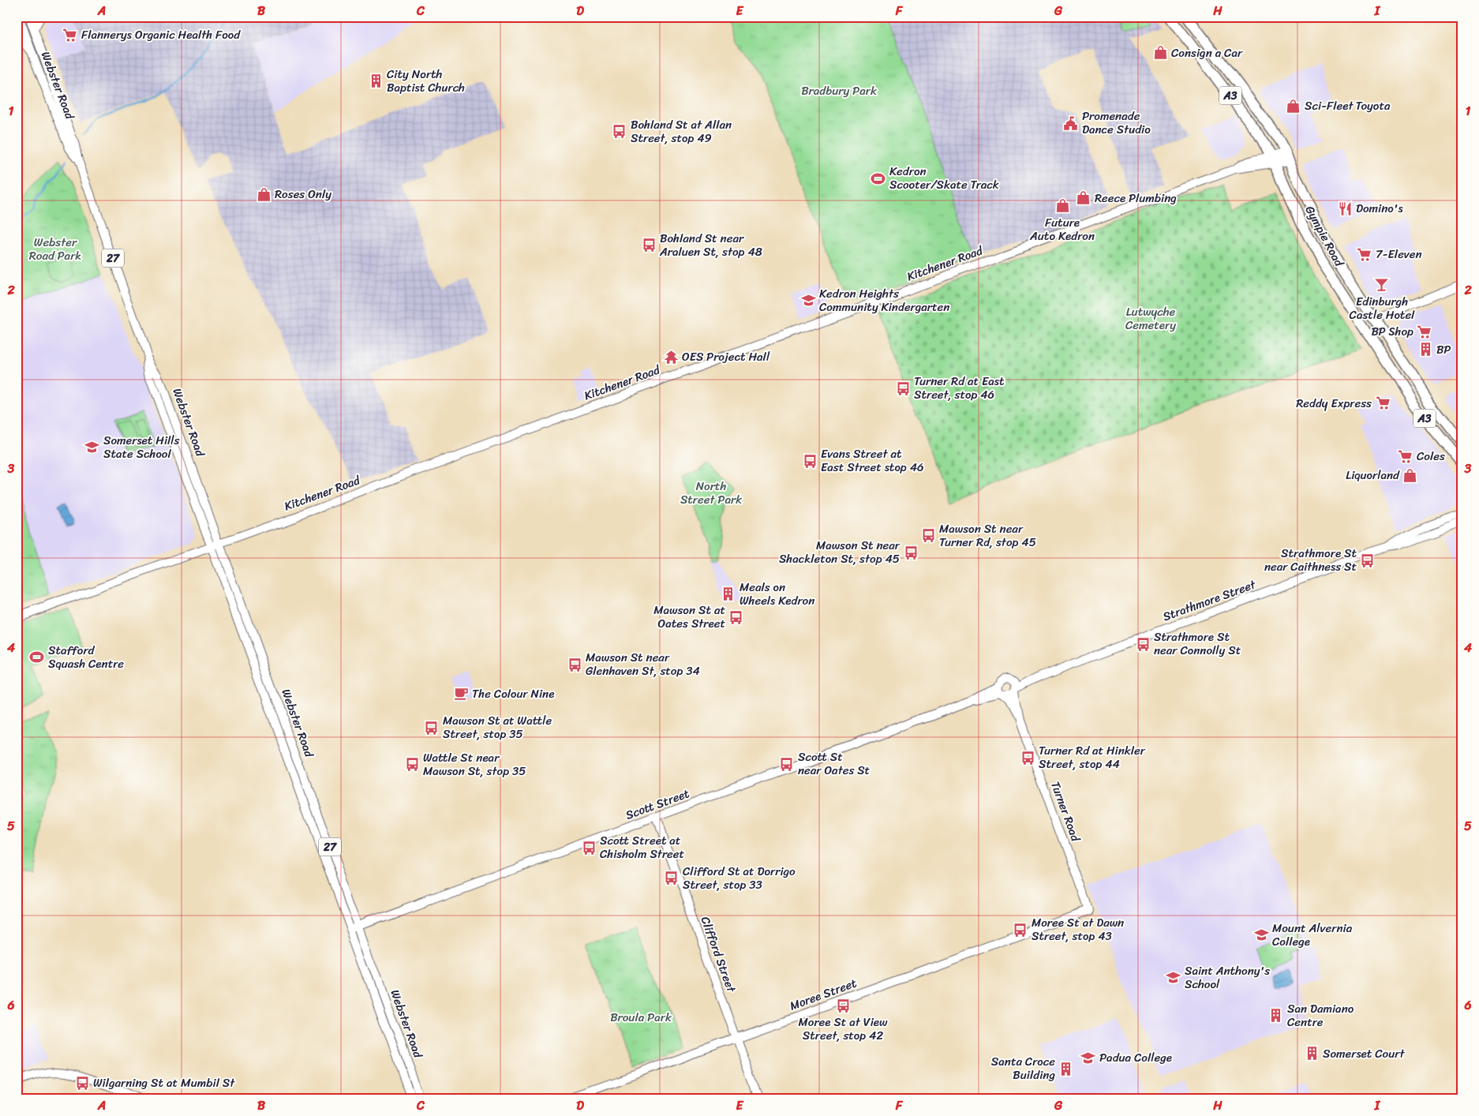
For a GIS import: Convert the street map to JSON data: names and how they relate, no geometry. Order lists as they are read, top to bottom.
{
  "streets": {
    "highway": ["A3", "Gympie Road"],
    "street": [
      "Webster Road",
      "27",
      "Kitchener Road",
      "Strathmore Street",
      "Scott Street",
      "Turner Road",
      "Clifford Street",
      "Moree Street"
    ]
  },
  "crossings": [
    ["Webster Road", "Kitchener Road"],
    ["Webster Road", "Scott Street"],
    ["Gympie Road", "Kitchener Road"],
    ["Strathmore Street", "Scott Street"],
    ["Strathmore Street", "Turner Road"],
    ["Scott Street", "Turner Road"],
    ["Scott Street", "Clifford Street"],
    ["Turner Road", "Moree Street"],
    ["Clifford Street", "Moree Street"]
  ],
  "parks": [
    "Bradbury Park",
    "Webster Road Park",
    "Lutwyche Cemetery",
    "North Street Park",
    "Broula Park"
  ],
  "places": {
    "supermarket": [
      "Flannerys Organic Health Food",
      "7-Eleven",
      "BP Shop",
      "Reddy Express",
      "Coles"
    ],
    "shop": [
      "Consign a Car",
      "Sci-Fleet Toyota",
      "Roses Only",
      "Reece Plumbing",
      "Future Auto Kedron",
      "Liquorland"
    ],
    "building": [
      "City North Baptist Church",
      "BP",
      "Meals on Wheels Kedron",
      "San Damiano Centre",
      "Somerset Court",
      "Santa Croce Building"
    ],
    "public building": ["Promenade Dance Studio"],
    "bus stop": [
      "Bohland St at Allan Street, stop 49",
      "Bohland St near Araluen St, stop 48",
      "Turner Rd at East Street, stop 46",
      "Evans Street at East Street stop 46",
      "Mawson St near Turner Rd, stop 45",
      "Mawson St near Shackleton St, stop 45",
      "Strathmore St near Caithness St",
      "Mawson St at Oates Street",
      "Strathmore St near Connolly St",
      "Mawson St near Glenhaven St, stop 34",
      "Mawson St at Wattle Street, stop 35",
      "Turner Rd at Hinkler Street, stop 44",
      "Scott St near Oates St",
      "Wattle St near Mawson St, stop 35",
      "Scott Street at Chisholm Street",
      "Clifford St at Dorrigo Street, stop 33",
      "Moree St at Dawn Street, stop 43",
      "Moree St at View Street, stop 42",
      "Wilgarning St at Mumbil St"
    ],
    "sports": ["Kedron Scooter/Skate Track", "Stafford Squash Centre"],
    "restaurant": ["Domino's"],
    "bar": ["Edinburgh Castle Hotel"],
    "school or university": [
      "Kedron Heights Community Kindergarten",
      "Somerset Hills State School",
      "Mount Alvernia College",
      "Saint Anthony's School",
      "Padua College"
    ],
    "temple": ["OES Project Hall"],
    "cafe": ["The Colour Nine"]
  },
  "grid": {
    "columns": [
      "A",
      "B",
      "C",
      "D",
      "E",
      "F",
      "G",
      "H",
      "I"
    ],
    "rows": [
      "1",
      "2",
      "3",
      "4",
      "5",
      "6"
    ]
  }
}
